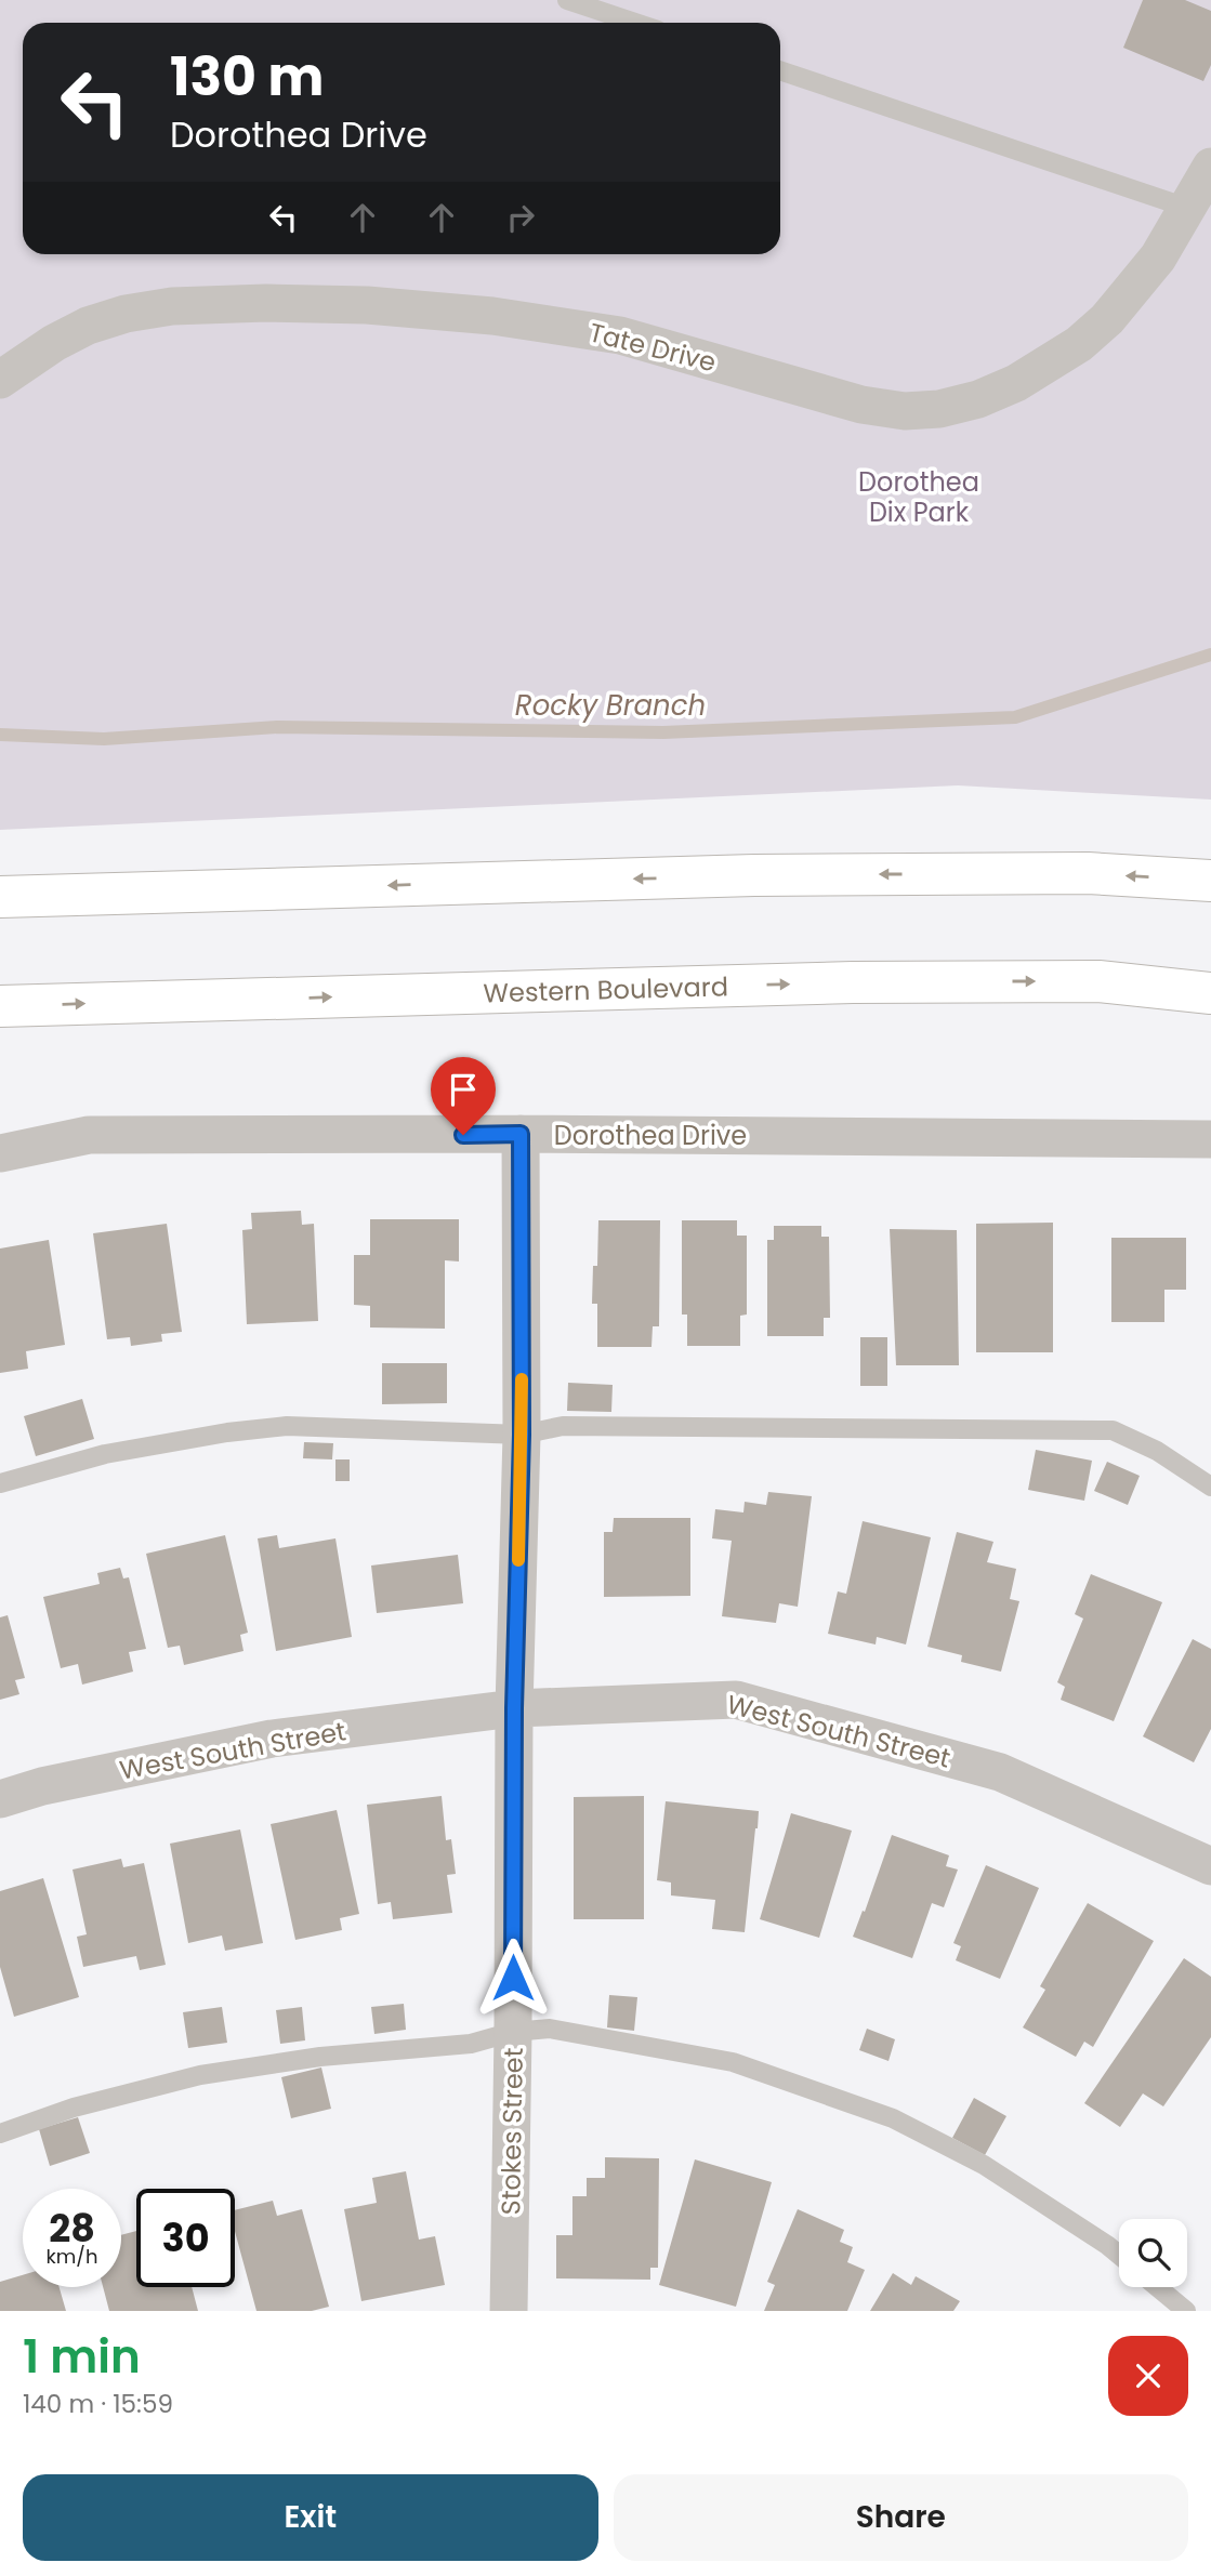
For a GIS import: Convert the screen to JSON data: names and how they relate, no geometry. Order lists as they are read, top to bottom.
{
  "streets": {
    "main road": ["Western Boulevard"],
    "street": [
      "Tate Drive",
      "Dorothea Drive",
      "West South Street",
      "Stokes Street"
    ]
  },
  "crossings": [
    ["Dorothea Drive", "Stokes Street"],
    ["West South Street", "Stokes Street"]
  ],
  "water": ["Rocky Branch"],
  "parks": ["Dorothea Dix Park"],
  "page": {
    "turn": ["130 m", "Dorothea Drive"],
    "speed": "28 km/h",
    "limit": "30",
    "heading": ["1 min", "140 m · 15:59"],
    "buttons": ["Exit", "Share"]
  }
}
